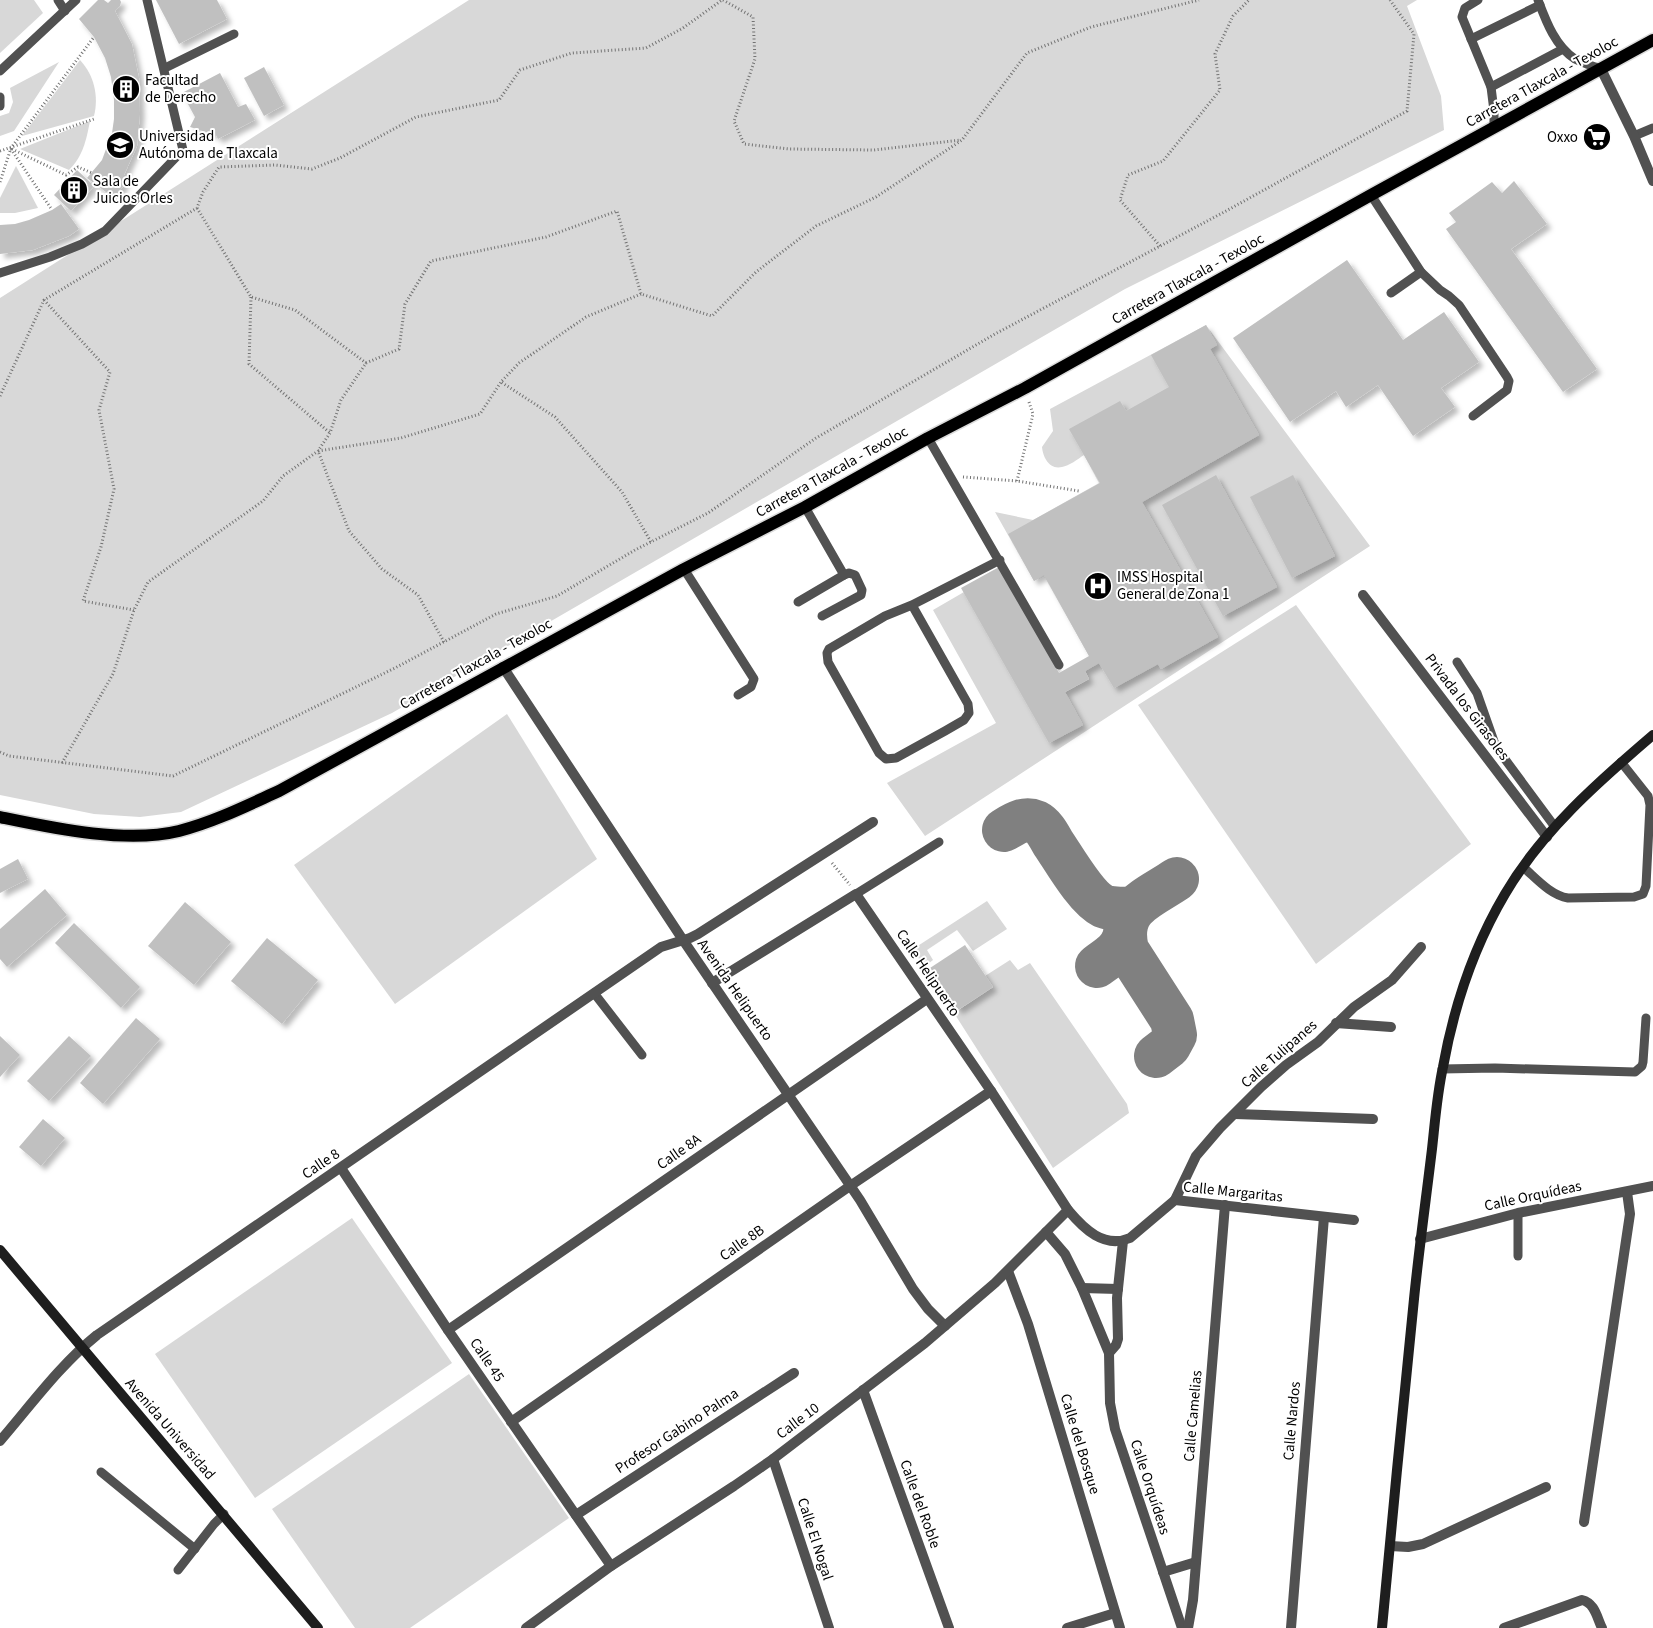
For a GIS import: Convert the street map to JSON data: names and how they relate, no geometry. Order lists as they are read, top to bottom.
{
  "streets": {
    "main road": ["Carretera Tlaxcala - Texoloc", "Avenida Universidad"],
    "street": [
      "Privada los Girasoles",
      "Calle Helipuerto",
      "Avenida Helipuerto",
      "Calle Tulipanes",
      "Calle 8A",
      "Calle 8",
      "Calle Margaritas",
      "Calle Orquídeas",
      "Calle 8B",
      "Calle 45",
      "Calle Camelias",
      "Calle 10",
      "Calle Nardos",
      "Profesor Gabino Palma",
      "Calle del Bosque",
      "Calle del Roble",
      "Calle El Nogal"
    ]
  },
  "crossings": [
    ["Carretera Tlaxcala - Texoloc", "Avenida Helipuerto"],
    ["Calle Helipuerto", "Calle 8A"],
    ["Calle Helipuerto", "Calle 8B"],
    ["Calle Helipuerto", "Calle 10"],
    ["Avenida Helipuerto", "Calle 8A"],
    ["Avenida Helipuerto", "Calle 8"],
    ["Avenida Helipuerto", "Calle 8B"],
    ["Avenida Helipuerto", "Calle 10"],
    ["Calle Tulipanes", "Calle Margaritas"],
    ["Calle 8A", "Calle 45"],
    ["Calle 8", "Calle 45"],
    ["Calle 8", "Avenida Universidad"],
    ["Calle Margaritas", "Calle Orquídeas"],
    ["Calle Margaritas", "Calle Camelias"],
    ["Calle Margaritas", "Calle Nardos"],
    ["Calle Orquídeas", "Calle 10"],
    ["Calle 8B", "Calle 45"],
    ["Calle 45", "Calle 10"],
    ["Calle 45", "Profesor Gabino Palma"],
    ["Calle 10", "Calle del Bosque"],
    ["Calle 10", "Calle del Roble"],
    ["Calle 10", "Calle El Nogal"]
  ],
  "places": {
    "building": ["Facultad de Derecho", "Sala de Juicios Orles"],
    "supermarket": ["Oxxo"],
    "school or university": ["Universidad Autónoma de Tlaxcala"],
    "hospital": ["IMSS Hospital General de Zona 1"]
  }
}
